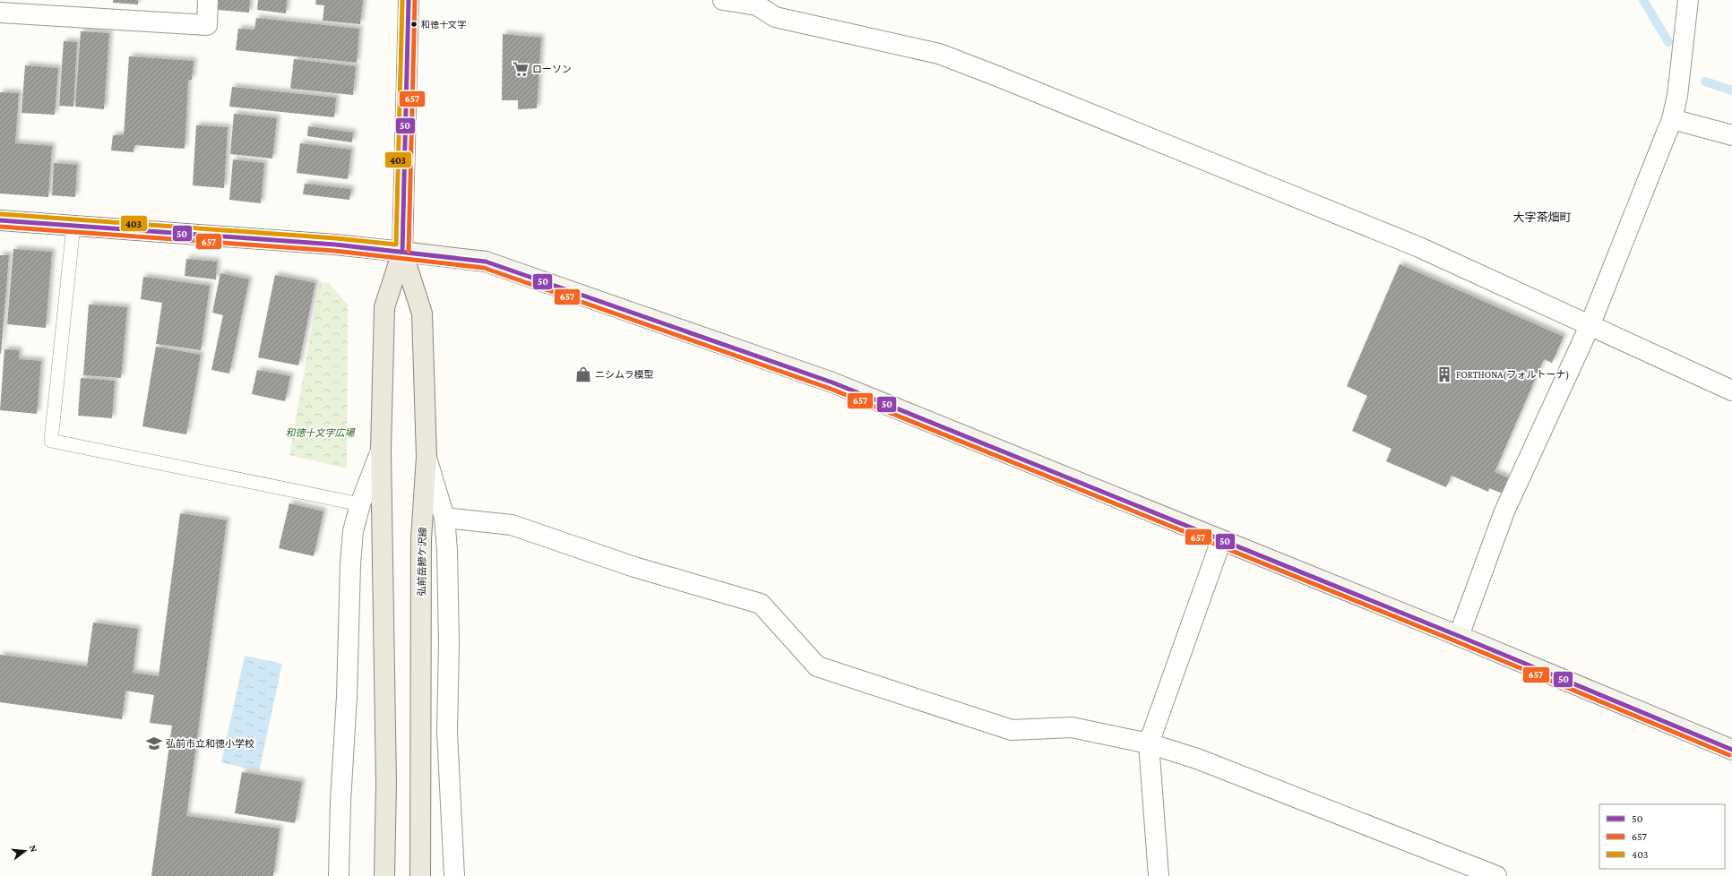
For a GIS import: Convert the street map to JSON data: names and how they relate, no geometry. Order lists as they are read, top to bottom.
{
  "streets": {
    "main road": ["弘前岳鰺ケ沢線"]
  },
  "districts": ["大字茶畑町"],
  "parks": ["和徳十文字広場"],
  "places": {
    "other": ["和徳十文字"],
    "supermarket": ["ローソン"],
    "shop": ["ニシムラ模型"],
    "building": ["FORTHONA(フォルトーナ)"],
    "school or university": ["弘前市立和徳小学校"]
  },
  "lines": ["transit line 50", "transit line 657", "transit line 403"],
  "legend": ["50", "657", "403"],
  "north": "right"
}
